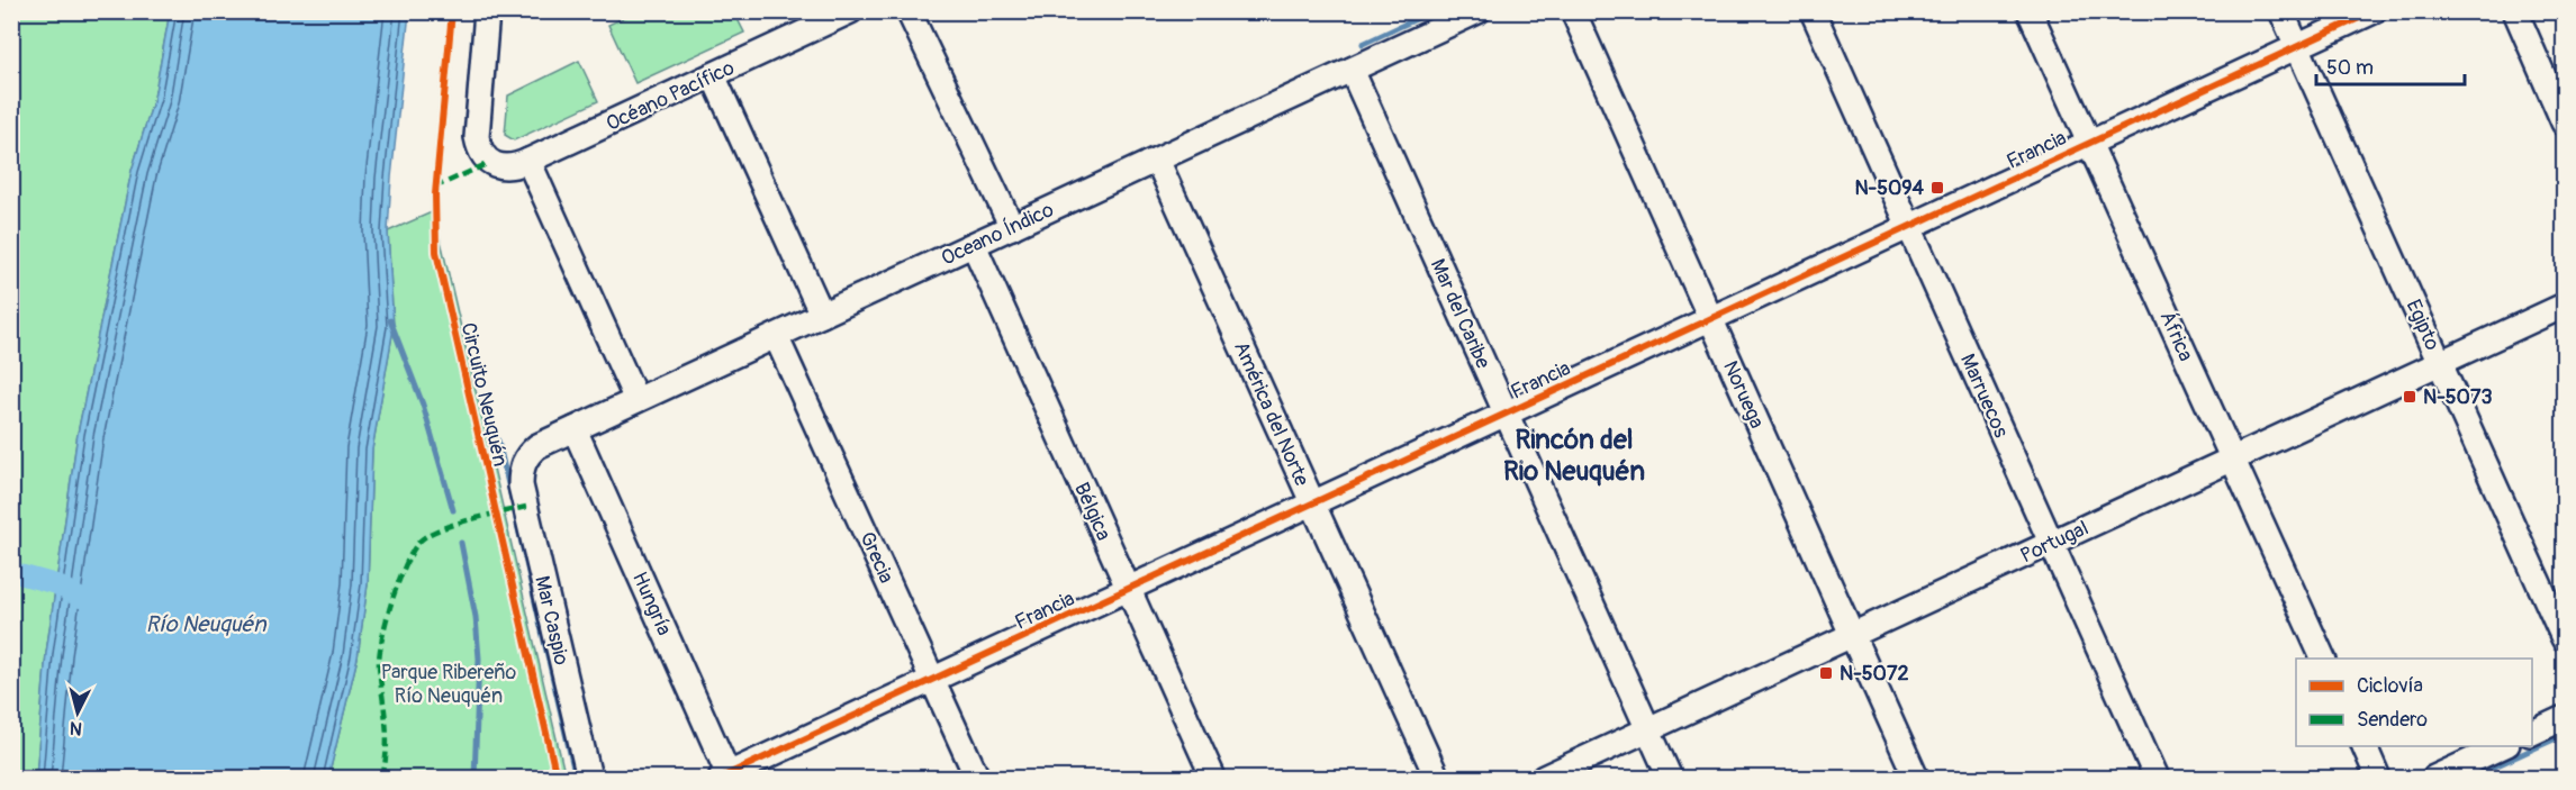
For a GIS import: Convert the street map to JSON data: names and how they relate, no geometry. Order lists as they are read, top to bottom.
{
  "streets": {
    "street": [
      "Océano Pacífico",
      "Francia",
      "Oceano Índico",
      "Mar del Caribe",
      "Egipto",
      "África",
      "Noruega",
      "Marruecos",
      "América del Norte",
      "Bélgica",
      "Portugal",
      "Grecia",
      "Hungría",
      "Mar Caspio"
    ],
    "cycle path": ["Circuito Neuquén"]
  },
  "crossings": [
    ["Francia", "Mar del Caribe"],
    ["Francia", "Egipto"],
    ["Francia", "África"],
    ["Francia", "Noruega"],
    ["Francia", "Marruecos"],
    ["Francia", "América del Norte"],
    ["Francia", "Bélgica"],
    ["Francia", "Grecia"],
    ["Francia", "Hungría"],
    ["Oceano Índico", "Mar del Caribe"],
    ["Oceano Índico", "América del Norte"],
    ["Oceano Índico", "Bélgica"],
    ["Oceano Índico", "Grecia"],
    ["Oceano Índico", "Hungría"],
    ["Oceano Índico", "Mar Caspio"],
    ["Mar del Caribe", "Portugal"],
    ["Egipto", "Portugal"],
    ["África", "Portugal"],
    ["Noruega", "Portugal"],
    ["Marruecos", "Portugal"]
  ],
  "districts": ["Rincón del Rio Neuquén"],
  "water": ["Río Neuquén"],
  "parks": ["Parque Ribereño Río Neuquén"],
  "places": {
    "transit": ["N-5094", "N-5073", "N-5072"]
  },
  "legend": ["Ciclovía", "Sendero"],
  "scale_bar": "50 m",
  "north": "bottom"
}
